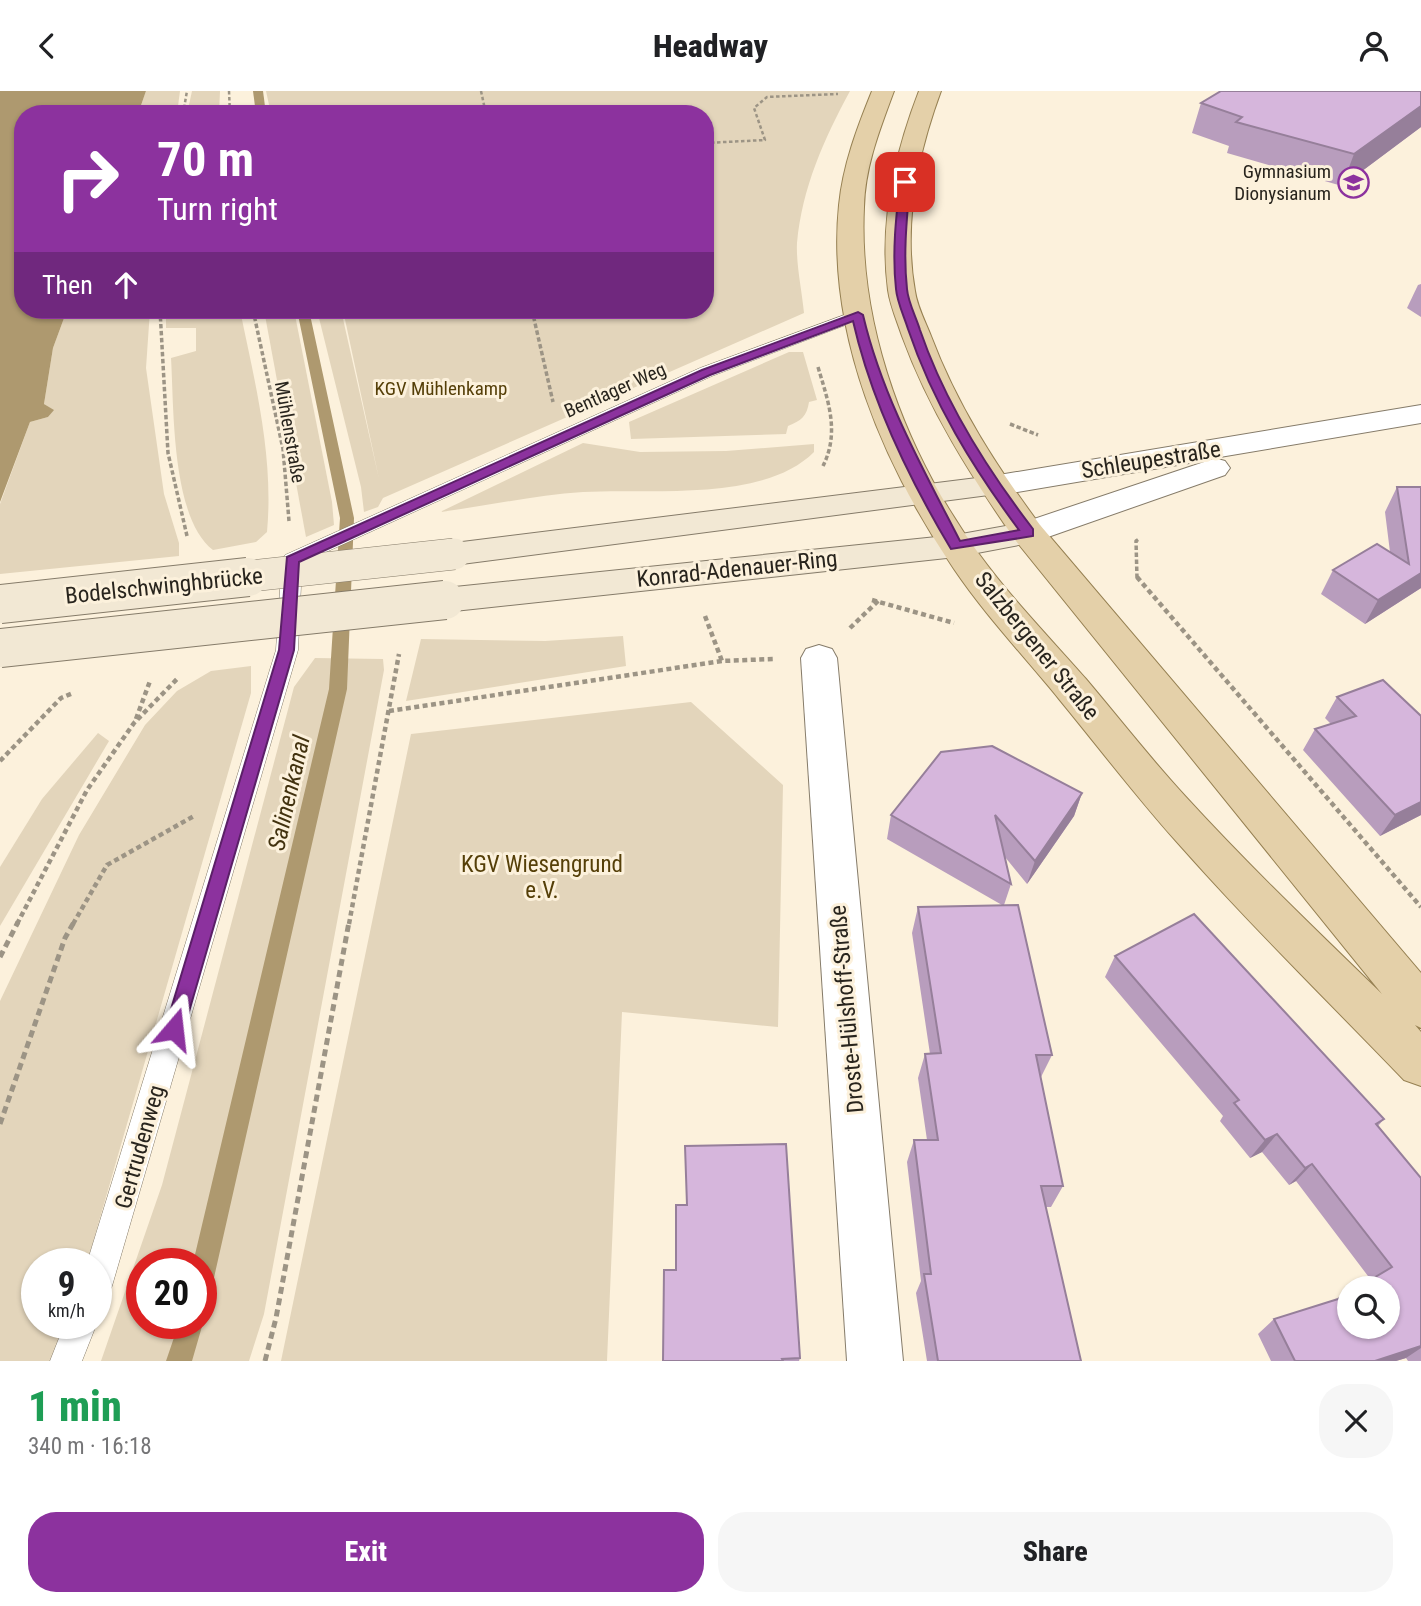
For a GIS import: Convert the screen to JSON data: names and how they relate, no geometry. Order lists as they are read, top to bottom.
{
  "streets": {
    "main road": ["Konrad-Adenauer-Ring", "Bodelschwinghbrücke", "Salzbergener Straße"],
    "street": ["Schleupestraße", "Droste-Hülshoff-Straße"],
    "lane": ["Bentlager Weg", "Gertrudenweg"],
    "path": ["Mühlenstraße"]
  },
  "crossings": [
    ["Bentlager Weg", "Mühlenstraße"],
    ["Bentlager Weg", "Salzbergener Straße"],
    ["Bentlager Weg", "Gertrudenweg"],
    ["Mühlenstraße", "Gertrudenweg"],
    ["Schleupestraße", "Konrad-Adenauer-Ring"],
    ["Konrad-Adenauer-Ring", "Bodelschwinghbrücke"],
    ["Konrad-Adenauer-Ring", "Salzbergener Straße"]
  ],
  "water": ["Salinenkanal"],
  "parks": ["KGV Mühlenkamp", "KGV Wiesengrund e.V."],
  "places": {
    "school or university": ["Gymnasium Dionysianum"]
  },
  "page": {
    "header": "Headway",
    "turn": ["70 m", "Turn right"],
    "then": "Then",
    "speed": "9 km/h",
    "limit": "20",
    "heading": ["1 min", "340 m · 16:18"],
    "buttons": ["Exit", "Share"]
  }
}
